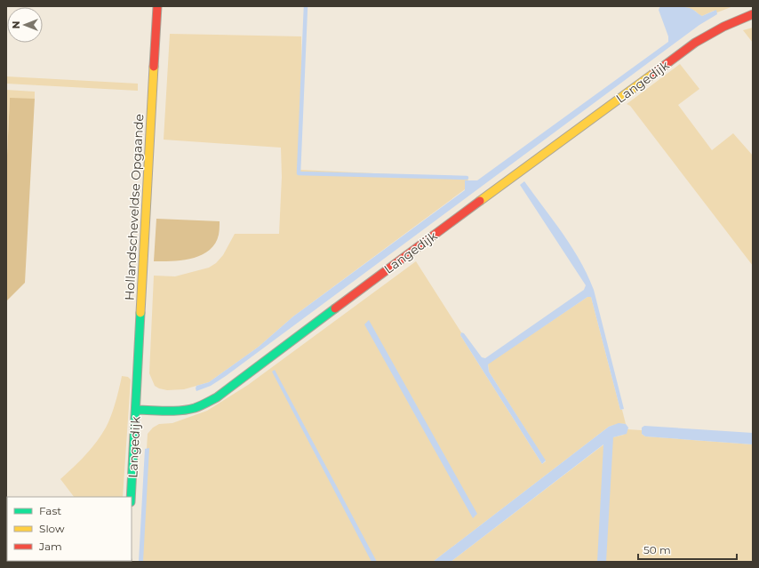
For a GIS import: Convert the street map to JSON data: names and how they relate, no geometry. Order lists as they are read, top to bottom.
{
  "streets": {
    "street": ["Langedijk", "Hollandscheveldse Opgaande"]
  },
  "crossings": [
    ["Langedijk", "Hollandscheveldse Opgaande"]
  ],
  "legend": ["Fast", "Slow", "Jam"],
  "scale_bar": "50 m",
  "north": "left"
}
